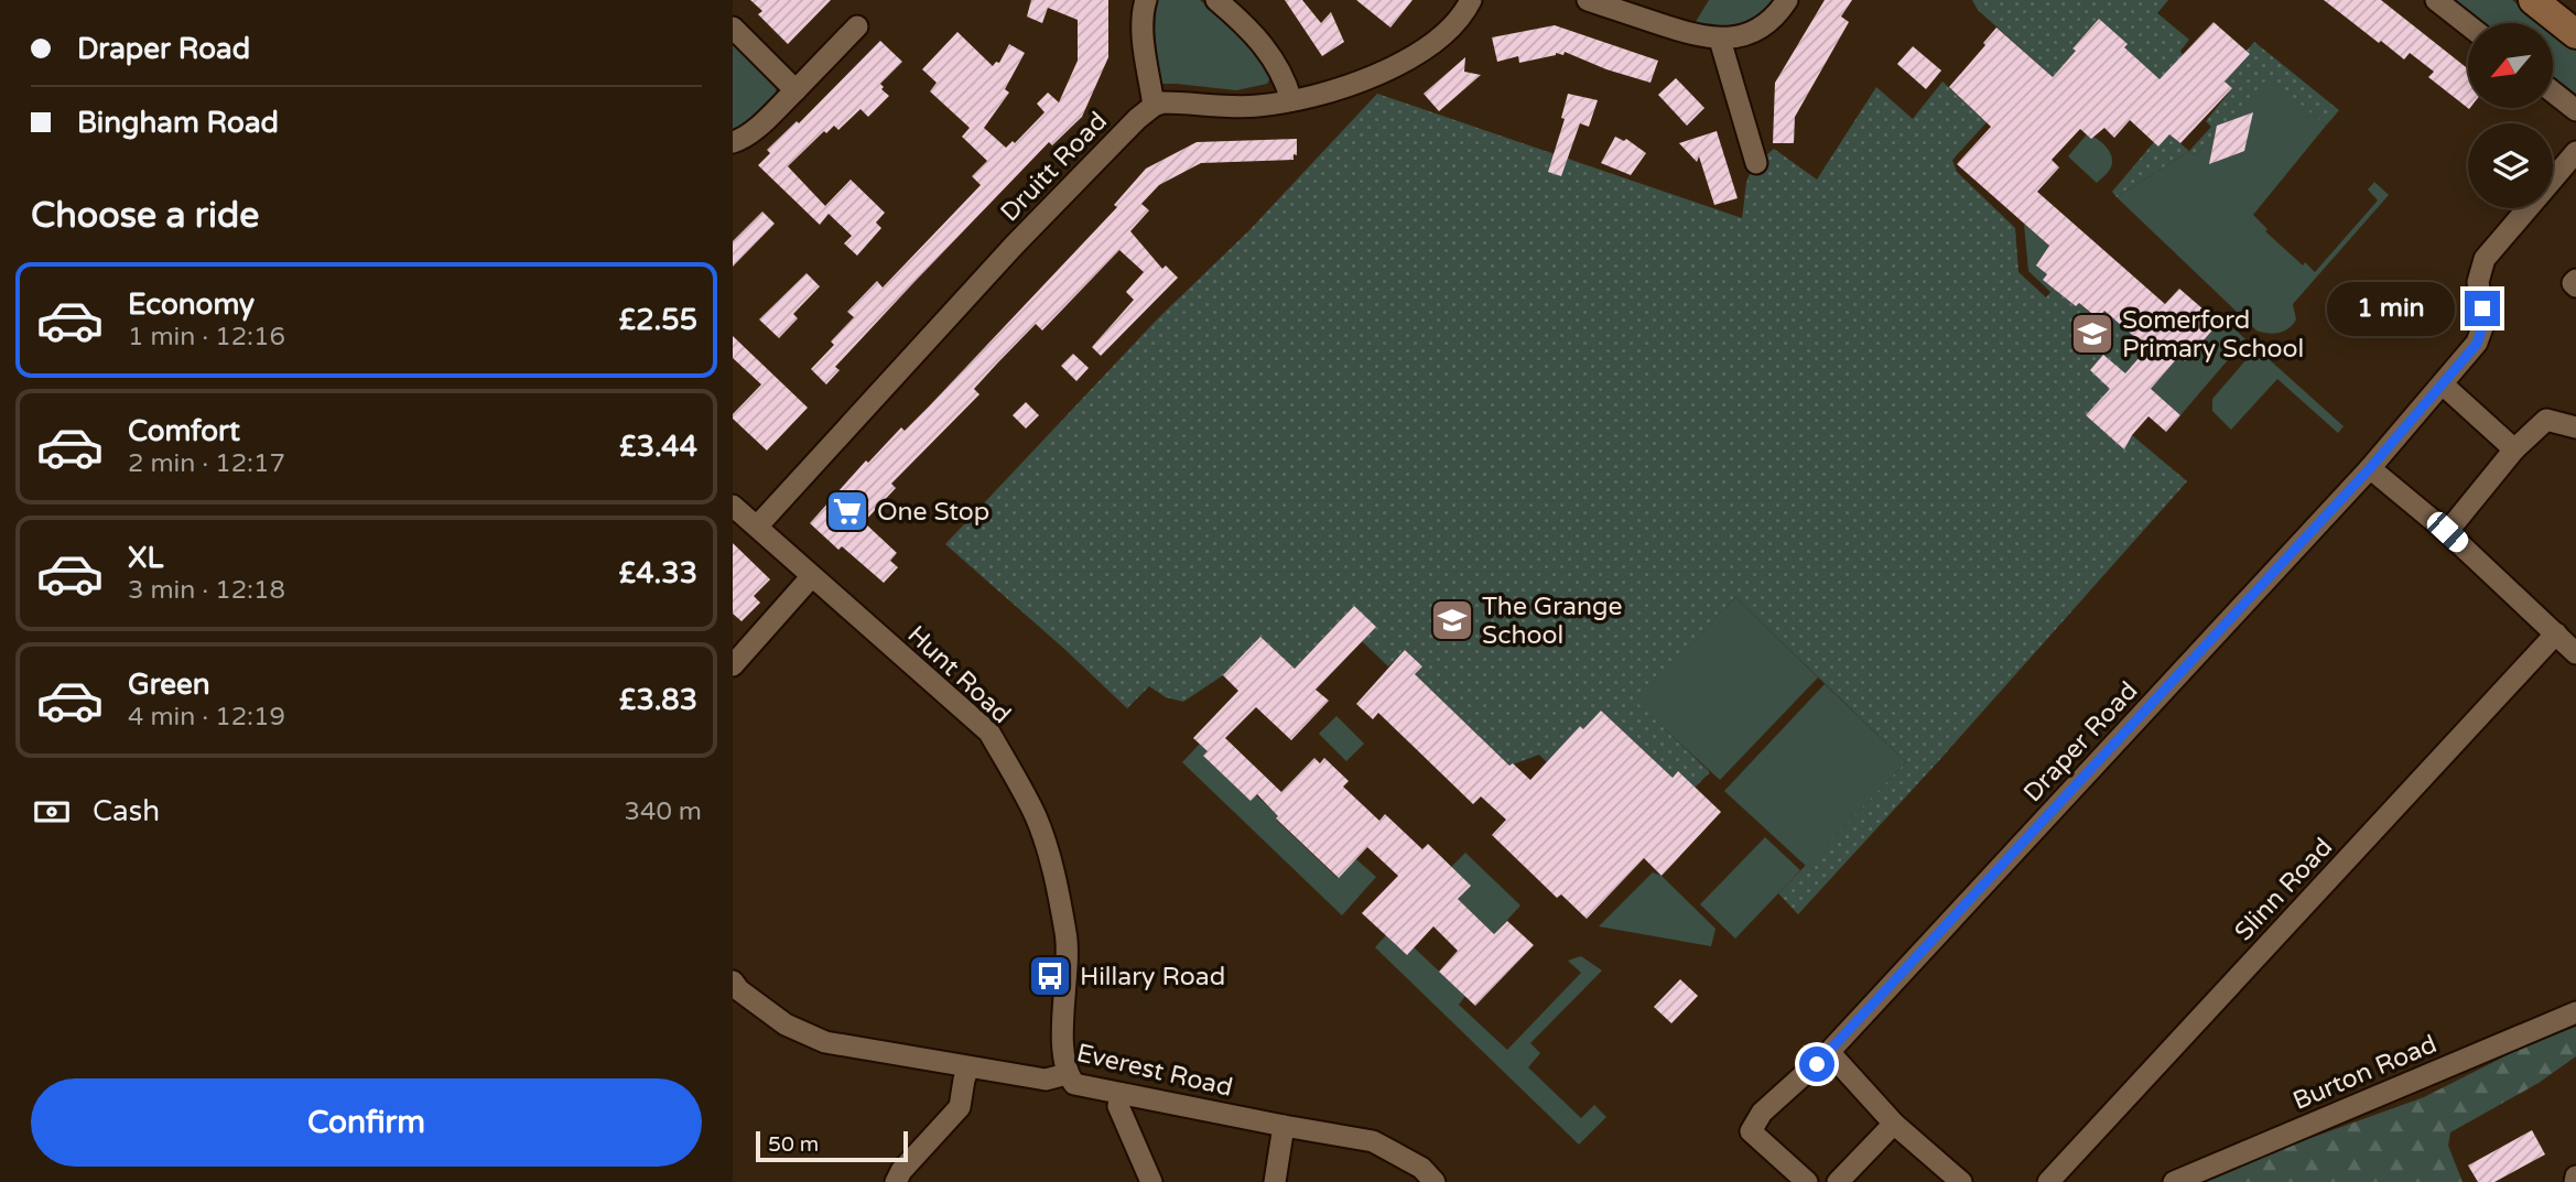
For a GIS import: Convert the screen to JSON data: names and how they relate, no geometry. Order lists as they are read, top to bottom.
{
  "streets": {
    "street": [
      "Druitt Road",
      "Hunt Road",
      "Draper Road",
      "Slinn Road",
      "Everest Road",
      "Burton Road"
    ]
  },
  "crossings": [
    ["Druitt Road", "Hunt Road"],
    ["Hunt Road", "Everest Road"]
  ],
  "places": {
    "school or university": ["Somerford Primary School", "The Grange School"],
    "supermarket": ["One Stop"],
    "bus stop": ["Hillary Road"]
  },
  "scale_bar": "50 m",
  "north": "bottom left",
  "page": {
    "banner": ["Draper Road", "Bingham Road"],
    "heading": "Choose a ride",
    "list": [
      {
        "name": "Economy",
        "note": "1 min · 12:16",
        "value": "£2.55"
      },
      {
        "name": "Comfort",
        "note": "2 min · 12:17",
        "value": "£3.44"
      },
      {
        "name": "XL",
        "note": "3 min · 12:18",
        "value": "£4.33"
      },
      {
        "name": "Green",
        "note": "4 min · 12:19",
        "value": "£3.83"
      }
    ],
    "bubble": "1 min",
    "pay": ["Cash", "340 m"],
    "buttons": "Confirm",
    "scale": "50 m"
  }
}
